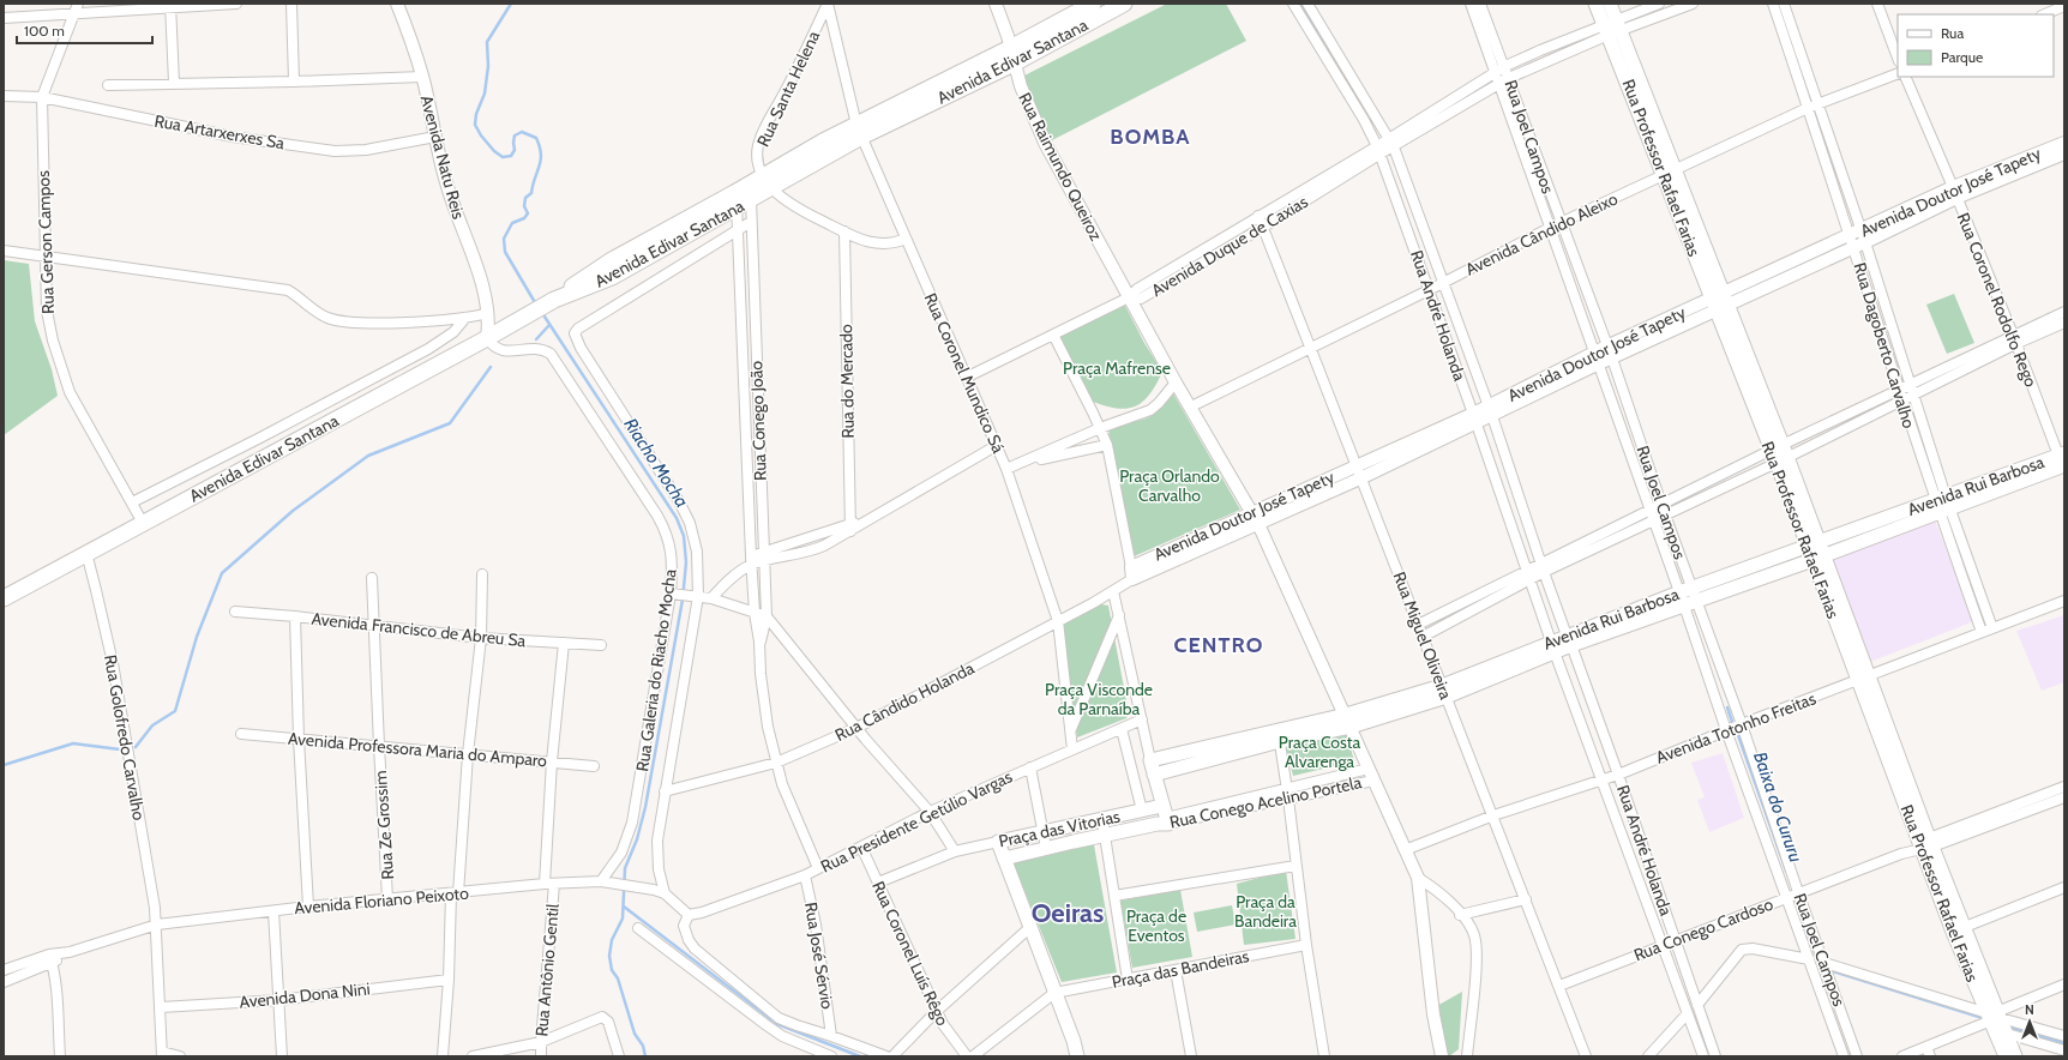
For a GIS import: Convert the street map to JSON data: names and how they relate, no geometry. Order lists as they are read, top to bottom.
{
  "streets": {
    "highway": ["Avenida Edivar Santana"],
    "main road": [
      "Rua Professor Rafael Farias",
      "Avenida Rui Barbosa",
      "Rua Conego Acelino Portela",
      "Praça das Vitorias"
    ],
    "street": [
      "Rua Santa Helena",
      "Rua Artarxerxes Sa",
      "Rua Joel Campos",
      "Avenida Natu Reis",
      "Rua Raimundo Queiroz",
      "Avenida Doutor José Tapety",
      "Avenida Cândido Aleixo",
      "Rua Gerson Campos",
      "Avenida Duque de Caxias",
      "Rua Coronel Rodolfo Rego",
      "Rua André Holanda",
      "Rua Dagoberto Carvalho",
      "Rua Coronel Mundico Sá",
      "Rua do Mercado",
      "Rua Conego João",
      "Avenida Francisco de Abreu Sa",
      "Rua Miguel Oliveira",
      "Rua Galeria do Riacho Mocha",
      "Rua Cândido Holanda",
      "Avenida Totonho Freitas",
      "Rua Golofredo Carvalho",
      "Avenida Professora Maria do Amparo",
      "Rua Presidente Getúlio Vargas",
      "Rua Ze Grossim",
      "Avenida Floriano Peixoto",
      "Rua Conego Cardoso",
      "Rua Coronel Luís Rêgo",
      "Rua José Sérvio",
      "Praça das Bandeiras",
      "Rua Antônio Gentil",
      "Avenida Dona Nini"
    ]
  },
  "crossings": [
    ["Avenida Edivar Santana", "Rua Santa Helena"],
    ["Avenida Edivar Santana", "Avenida Natu Reis"],
    ["Avenida Edivar Santana", "Rua Raimundo Queiroz"],
    ["Avenida Edivar Santana", "Rua Gerson Campos"],
    ["Avenida Edivar Santana", "Rua Coronel Mundico Sá"],
    ["Avenida Edivar Santana", "Rua Conego João"],
    ["Avenida Edivar Santana", "Rua Galeria do Riacho Mocha"],
    ["Avenida Edivar Santana", "Rua Golofredo Carvalho"],
    ["Rua Santa Helena", "Rua Coronel Mundico Sá"],
    ["Rua Artarxerxes Sa", "Avenida Natu Reis"],
    ["Rua Artarxerxes Sa", "Rua Gerson Campos"],
    ["Rua Joel Campos", "Avenida Doutor José Tapety"],
    ["Rua Joel Campos", "Avenida Cândido Aleixo"],
    ["Rua Joel Campos", "Avenida Duque de Caxias"],
    ["Rua Joel Campos", "Avenida Rui Barbosa"],
    ["Rua Joel Campos", "Avenida Totonho Freitas"],
    ["Rua Joel Campos", "Rua Conego Cardoso"],
    ["Avenida Natu Reis", "Rua Galeria do Riacho Mocha"],
    ["Rua Raimundo Queiroz", "Avenida Doutor José Tapety"],
    ["Rua Raimundo Queiroz", "Avenida Cândido Aleixo"],
    ["Rua Raimundo Queiroz", "Avenida Duque de Caxias"],
    ["Rua Raimundo Queiroz", "Avenida Rui Barbosa"],
    ["Rua Raimundo Queiroz", "Avenida Totonho Freitas"],
    ["Rua Raimundo Queiroz", "Rua Conego Acelino Portela"],
    ["Rua Professor Rafael Farias", "Avenida Doutor José Tapety"],
    ["Rua Professor Rafael Farias", "Avenida Cândido Aleixo"],
    ["Rua Professor Rafael Farias", "Avenida Duque de Caxias"],
    ["Rua Professor Rafael Farias", "Avenida Rui Barbosa"],
    ["Rua Professor Rafael Farias", "Avenida Totonho Freitas"],
    ["Rua Professor Rafael Farias", "Rua Conego Cardoso"],
    ["Avenida Doutor José Tapety", "Rua Coronel Rodolfo Rego"],
    ["Avenida Doutor José Tapety", "Rua André Holanda"],
    ["Avenida Doutor José Tapety", "Rua Dagoberto Carvalho"],
    ["Avenida Doutor José Tapety", "Rua Miguel Oliveira"],
    ["Avenida Doutor José Tapety", "Rua Cândido Holanda"],
    ["Avenida Cândido Aleixo", "Rua André Holanda"],
    ["Avenida Cândido Aleixo", "Rua Dagoberto Carvalho"],
    ["Avenida Cândido Aleixo", "Rua Miguel Oliveira"],
    ["Avenida Duque de Caxias", "Rua André Holanda"],
    ["Avenida Duque de Caxias", "Rua Miguel Oliveira"],
    ["Rua Coronel Rodolfo Rego", "Avenida Rui Barbosa"],
    ["Rua André Holanda", "Avenida Rui Barbosa"],
    ["Rua André Holanda", "Avenida Totonho Freitas"],
    ["Rua André Holanda", "Rua Conego Cardoso"],
    ["Rua Dagoberto Carvalho", "Avenida Rui Barbosa"],
    ["Rua Dagoberto Carvalho", "Avenida Totonho Freitas"],
    ["Rua Coronel Mundico Sá", "Rua Cândido Holanda"],
    ["Rua Coronel Mundico Sá", "Rua Presidente Getúlio Vargas"],
    ["Rua Conego João", "Rua Galeria do Riacho Mocha"],
    ["Rua Conego João", "Rua Cândido Holanda"],
    ["Rua Conego João", "Rua Presidente Getúlio Vargas"],
    ["Avenida Rui Barbosa", "Rua Miguel Oliveira"],
    ["Avenida Francisco de Abreu Sa", "Rua Ze Grossim"],
    ["Avenida Francisco de Abreu Sa", "Rua Antônio Gentil"],
    ["Rua Miguel Oliveira", "Avenida Totonho Freitas"],
    ["Rua Miguel Oliveira", "Rua Conego Cardoso"],
    ["Rua Galeria do Riacho Mocha", "Rua Cândido Holanda"],
    ["Rua Galeria do Riacho Mocha", "Avenida Floriano Peixoto"],
    ["Rua Golofredo Carvalho", "Avenida Floriano Peixoto"],
    ["Rua Golofredo Carvalho", "Avenida Dona Nini"],
    ["Avenida Professora Maria do Amparo", "Rua Ze Grossim"],
    ["Avenida Professora Maria do Amparo", "Rua Antônio Gentil"],
    ["Rua Conego Acelino Portela", "Praça das Vitorias"],
    ["Rua Presidente Getúlio Vargas", "Avenida Floriano Peixoto"],
    ["Rua Presidente Getúlio Vargas", "Rua Coronel Luís Rêgo"],
    ["Rua Presidente Getúlio Vargas", "Rua José Sérvio"],
    ["Rua Ze Grossim", "Avenida Floriano Peixoto"],
    ["Avenida Floriano Peixoto", "Rua Antônio Gentil"]
  ],
  "districts": ["BOMBA", "CENTRO", "Oeiras"],
  "water": ["Riacho Mocha", "Baixa do Cururu"],
  "parks": [
    "Praça Mafrense",
    "Praça Orlando Carvalho",
    "Praça Visconde da Parnaíba",
    "Praça Costa Alvarenga",
    "Praça da Bandeira",
    "Praça de Eventos"
  ],
  "legend": ["Rua", "Parque"],
  "scale_bar": "100 m",
  "north": "top"
}
